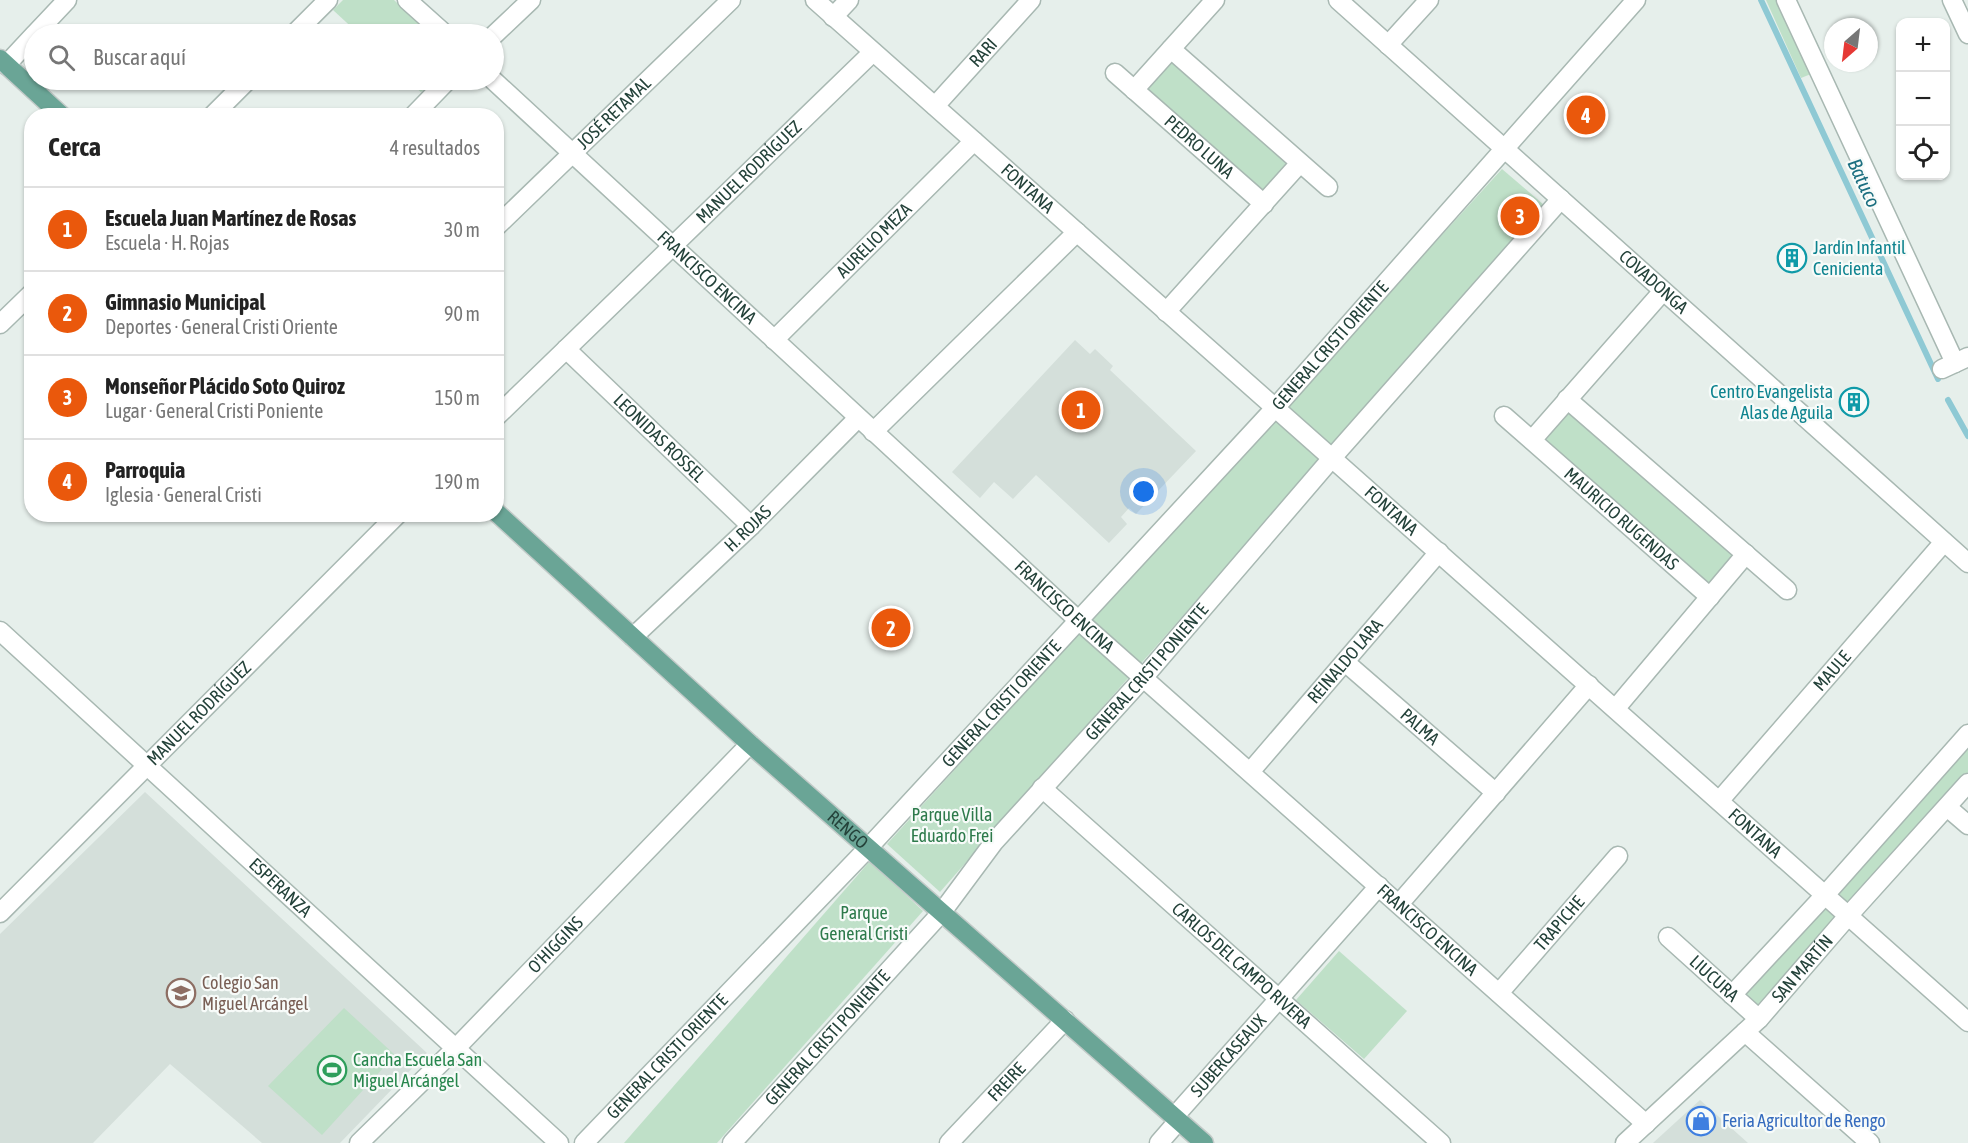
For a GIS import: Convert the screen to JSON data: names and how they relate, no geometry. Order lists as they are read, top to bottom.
{
  "streets": {
    "main road": ["RENGO"],
    "street": [
      "RARI",
      "JOSÉ RETAMAL",
      "PEDRO LUNA",
      "MANUEL RODRÍGUEZ",
      "FONTANA",
      "AURELIO MEZA",
      "FRANCISCO ENCINA",
      "COVADONGA",
      "GENERAL CRISTI ORIENTE",
      "LEONIDAS ROSSEL",
      "MAURICIO RUGENDAS",
      "H. ROJAS",
      "REINALDO LARA",
      "GENERAL CRISTI PONIENTE",
      "MAULE",
      "PALMA",
      "ESPERANZA",
      "TRAPICHE",
      "O'HIGGINS",
      "CARLOS DEL CAMPO RIVERA",
      "SAN MARTÍN",
      "LIUCURA",
      "SUBERCASEAUX",
      "FREIRE"
    ]
  },
  "crossings": [
    ["RARI", "FONTANA"],
    ["JOSÉ RETAMAL", "FRANCISCO ENCINA"],
    ["MANUEL RODRÍGUEZ", "FONTANA"],
    ["MANUEL RODRÍGUEZ", "FRANCISCO ENCINA"],
    ["MANUEL RODRÍGUEZ", "LEONIDAS ROSSEL"],
    ["MANUEL RODRÍGUEZ", "ESPERANZA"],
    ["FONTANA", "AURELIO MEZA"],
    ["FONTANA", "GENERAL CRISTI ORIENTE"],
    ["FONTANA", "REINALDO LARA"],
    ["FONTANA", "GENERAL CRISTI PONIENTE"],
    ["FONTANA", "MAULE"],
    ["FONTANA", "SAN MARTÍN"],
    ["AURELIO MEZA", "FRANCISCO ENCINA"],
    ["FRANCISCO ENCINA", "GENERAL CRISTI ORIENTE"],
    ["FRANCISCO ENCINA", "H. ROJAS"],
    ["FRANCISCO ENCINA", "REINALDO LARA"],
    ["FRANCISCO ENCINA", "GENERAL CRISTI PONIENTE"],
    ["FRANCISCO ENCINA", "TRAPICHE"],
    ["FRANCISCO ENCINA", "SAN MARTÍN"],
    ["FRANCISCO ENCINA", "SUBERCASEAUX"],
    ["COVADONGA", "GENERAL CRISTI ORIENTE"],
    ["COVADONGA", "GENERAL CRISTI PONIENTE"],
    ["COVADONGA", "MAULE"],
    ["GENERAL CRISTI ORIENTE", "RENGO"],
    ["LEONIDAS ROSSEL", "H. ROJAS"],
    ["H. ROJAS", "RENGO"],
    ["REINALDO LARA", "PALMA"],
    ["GENERAL CRISTI PONIENTE", "RENGO"],
    ["GENERAL CRISTI PONIENTE", "CARLOS DEL CAMPO RIVERA"],
    ["RENGO", "O'HIGGINS"],
    ["RENGO", "SUBERCASEAUX"],
    ["RENGO", "FREIRE"],
    ["ESPERANZA", "O'HIGGINS"],
    ["CARLOS DEL CAMPO RIVERA", "SUBERCASEAUX"],
    ["SAN MARTÍN", "LIUCURA"]
  ],
  "water": ["Batuco"],
  "parks": ["Parque Villa Eduardo Frei", "Parque General Cristi"],
  "places": {
    "building": ["Jardín Infantil Cenicienta", "Centro Evangelista Alas de Aguila"],
    "school or university": ["Colegio San Miguel Arcángel"],
    "sports": ["Cancha Escuela San Miguel Arcángel"],
    "shop": ["Feria Agricultor de Rengo"]
  },
  "north": "bottom left",
  "page": {
    "map_buttons": ["+", "−"],
    "search": "Buscar aquí",
    "pins": [
      "4",
      "3",
      "1",
      "2"
    ],
    "heading": ["Cerca", "4 resultados"],
    "list": [
      {
        "mark": "1",
        "name": "Escuela Juan Martínez de Rosas",
        "note": "Escuela · H. Rojas",
        "value": "30 m"
      },
      {
        "mark": "2",
        "name": "Gimnasio Municipal",
        "note": "Deportes · General Cristi Oriente",
        "value": "90 m"
      },
      {
        "mark": "3",
        "name": "Monseñor Plácido Soto Quiroz",
        "note": "Lugar · General Cristi Poniente",
        "value": "150 m"
      },
      {
        "mark": "4",
        "name": "Parroquia",
        "note": "Iglesia · General Cristi",
        "value": "190 m"
      }
    ]
  }
}
